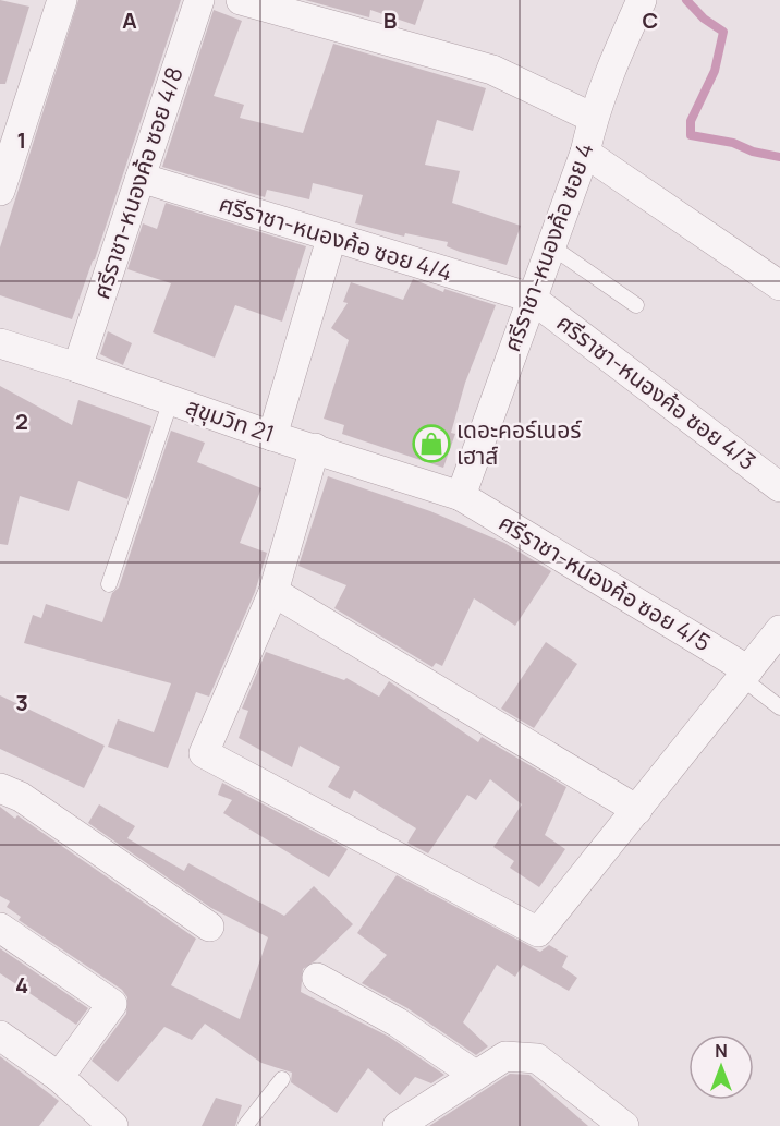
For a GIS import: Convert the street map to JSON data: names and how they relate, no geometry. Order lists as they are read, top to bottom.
{
  "streets": {
    "street": [
      "ศรีราชา-หนองค้อ ซอย 4/8",
      "ศรีราชา-หนองค้อ ซอย 4/4",
      "ศรีราชา-หนองค้อ ซอย 4",
      "ศรีราชา-หนองค้อ ซอย 4/3",
      "สุขุมวิท 21",
      "ศรีราชา-หนองค้อ ซอย 4/5"
    ]
  },
  "crossings": [
    ["ศรีราชา-หนองค้อ ซอย 4/8", "ศรีราชา-หนองค้อ ซอย 4/4"],
    ["ศรีราชา-หนองค้อ ซอย 4/8", "สุขุมวิท 21"],
    ["ศรีราชา-หนองค้อ ซอย 4/4", "ศรีราชา-หนองค้อ ซอย 4"],
    ["ศรีราชา-หนองค้อ ซอย 4/4", "ศรีราชา-หนองค้อ ซอย 4/3"],
    ["ศรีราชา-หนองค้อ ซอย 4", "ศรีราชา-หนองค้อ ซอย 4/3"],
    ["ศรีราชา-หนองค้อ ซอย 4", "สุขุมวิท 21"],
    ["ศรีราชา-หนองค้อ ซอย 4", "ศรีราชา-หนองค้อ ซอย 4/5"],
    ["สุขุมวิท 21", "ศรีราชา-หนองค้อ ซอย 4/5"]
  ],
  "places": {
    "shop": ["เดอะคอร์เนอร์ เฮาส์"]
  },
  "north": "top",
  "grid": {
    "columns": ["A", "B", "C"],
    "rows": [
      "1",
      "2",
      "3",
      "4"
    ]
  }
}
